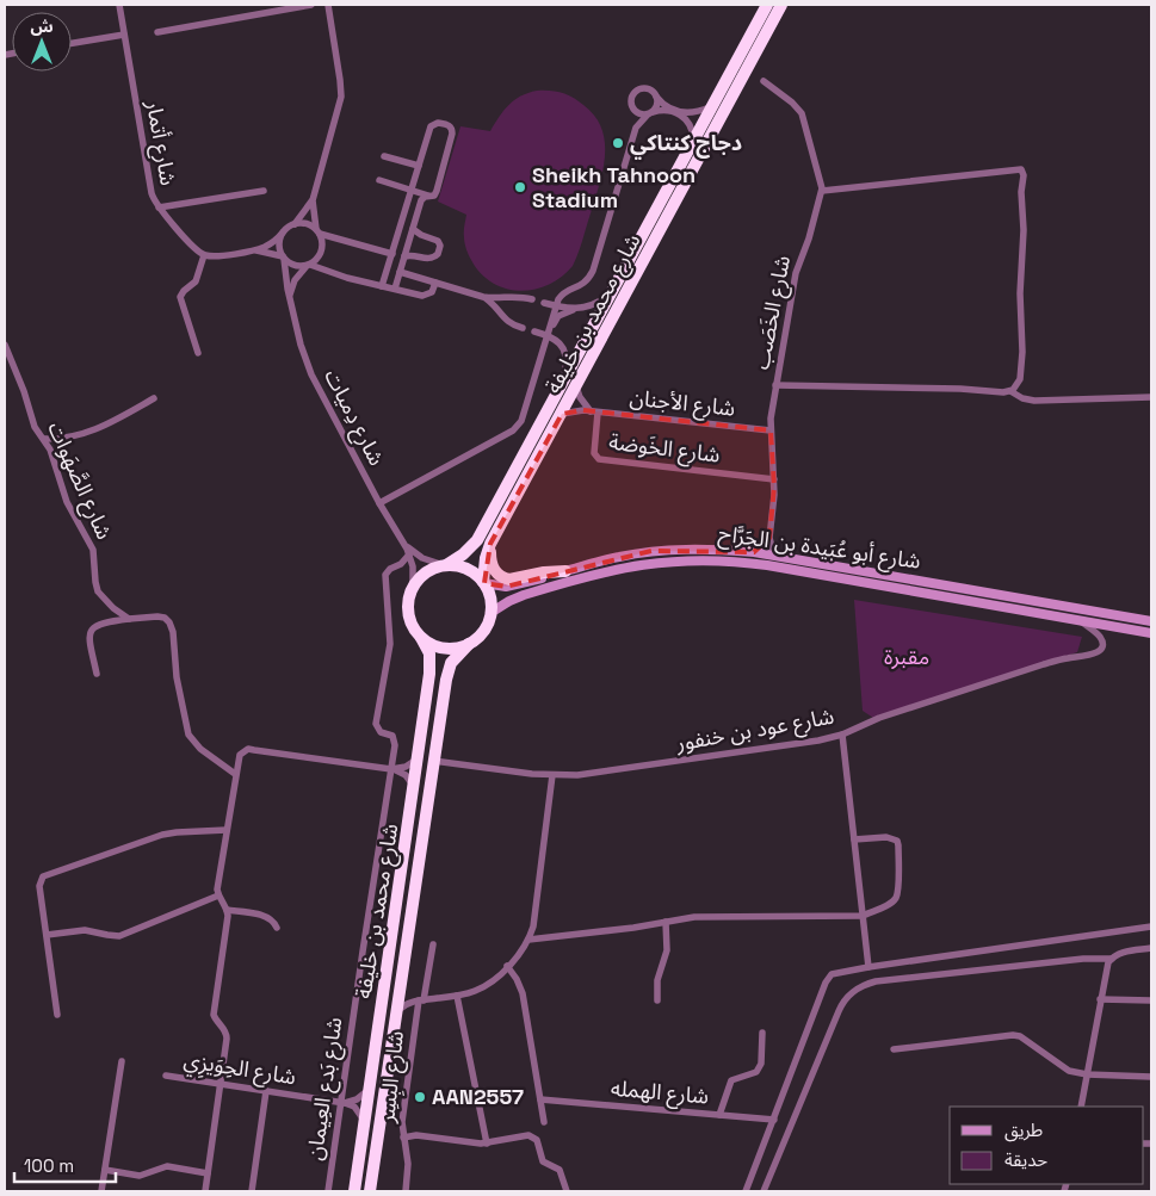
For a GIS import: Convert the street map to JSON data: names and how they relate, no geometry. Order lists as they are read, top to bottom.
{
  "streets": {
    "highway": ["شارع محمد بن خليفة"],
    "main road": ["شارع أبو عُبَيدة بن الجَرَّاح"],
    "street": [
      "شارع أتمار",
      "شارع الخَصَب",
      "شارع الأجنان",
      "شارع دِميات",
      "شارع الخَوضة",
      "شارع الصَّهَوات",
      "شارع عود بن خنفور",
      "شارع الحِوَيزِي",
      "شارع البِسِر",
      "شارع بَدع العِيمان",
      "شارع الهمله"
    ]
  },
  "crossings": [
    ["شارع الخَصَب", "شارع الأجنان"],
    ["شارع الخَصَب", "شارع الخَوضة"],
    ["شارع محمد بن خليفة", "شارع الأجنان"],
    ["شارع محمد بن خليفة", "شارع دِميات"],
    ["شارع محمد بن خليفة", "شارع أبو عُبَيدة بن الجَرَّاح"],
    ["شارع محمد بن خليفة", "شارع عود بن خنفور"],
    ["شارع الأجنان", "شارع الخَوضة"],
    ["شارع دِميات", "شارع أبو عُبَيدة بن الجَرَّاح"],
    ["شارع دِميات", "شارع بَدع العِيمان"],
    ["شارع أبو عُبَيدة بن الجَرَّاح", "شارع عود بن خنفور"],
    ["شارع الحِوَيزِي", "شارع بَدع العِيمان"]
  ],
  "parks": ["مقبرة"],
  "places": ["دجاج كنتاكي", "Sheikh Tahnoon Stadium", "AAN2557"],
  "legend": ["طريق", "حديقة"],
  "scale_bar": "100 m",
  "north": "top"
}
